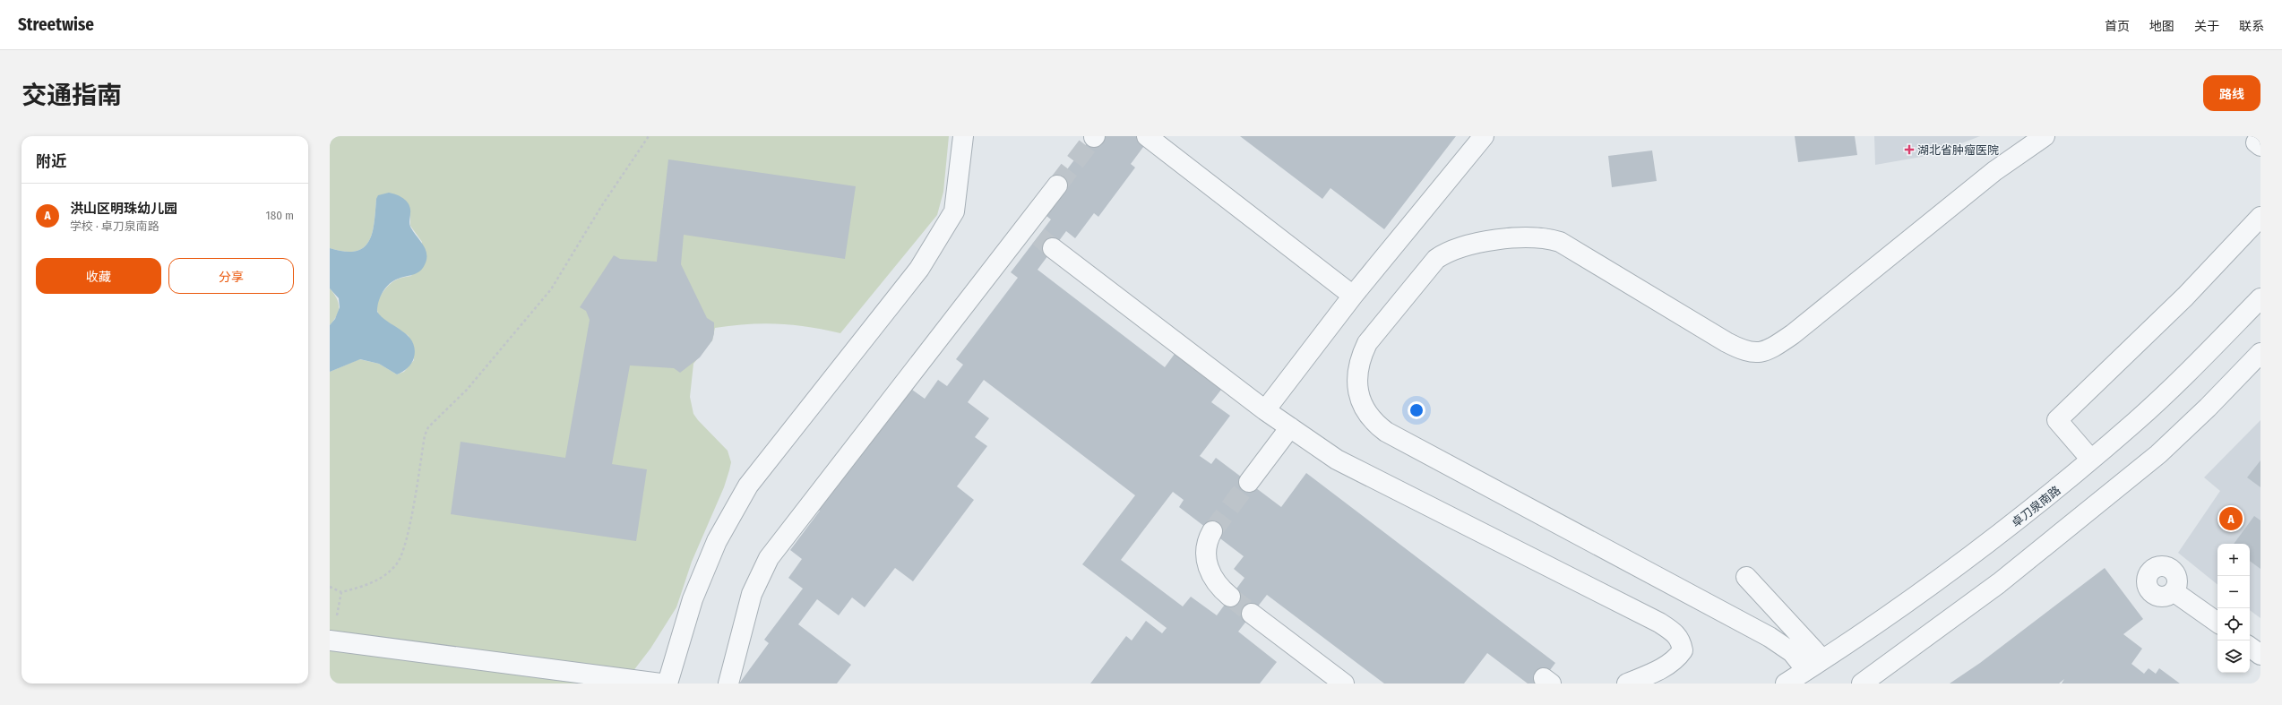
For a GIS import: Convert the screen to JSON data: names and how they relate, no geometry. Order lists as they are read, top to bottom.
{
  "streets": {
    "street": ["卓刀泉南路"]
  },
  "places": {
    "health": ["湖北省肿瘤医院"]
  },
  "page": {
    "header": "Streetwise",
    "nav": [
      "首页",
      "地图",
      "关于",
      "联系"
    ],
    "title": "交通指南",
    "buttons": [
      "路线",
      ["收藏", "分享"]
    ],
    "heading": "附近",
    "list": [
      {
        "mark": "A",
        "name": "洪山区明珠幼儿园",
        "note": "学校 · 卓刀泉南路",
        "value": "180 m"
      }
    ],
    "pins": "A",
    "map_buttons": ["+", "−"]
  }
}
